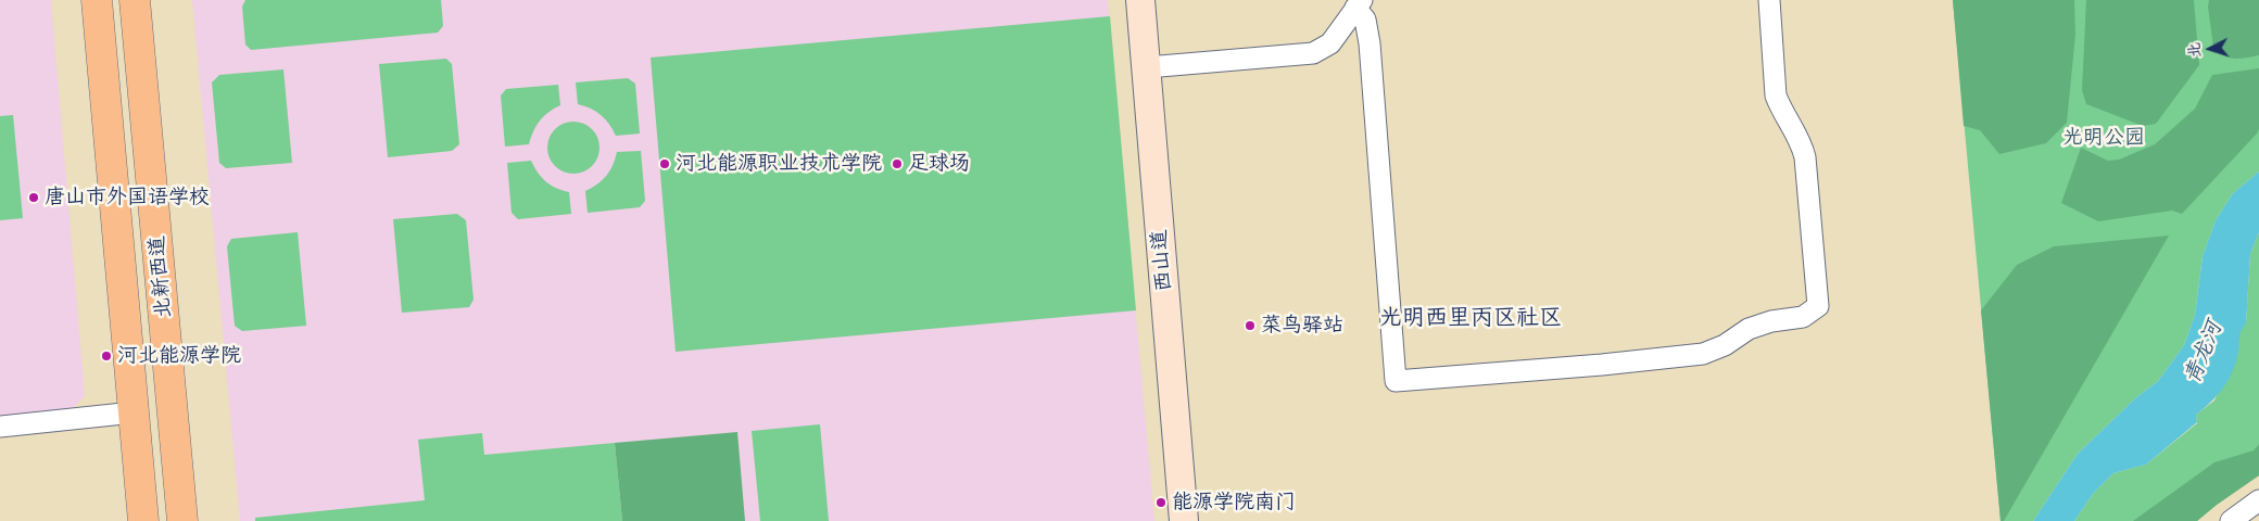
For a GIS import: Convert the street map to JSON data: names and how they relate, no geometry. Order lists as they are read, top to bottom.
{
  "streets": {
    "main road": ["北新西道"],
    "street": ["西山道"]
  },
  "districts": ["光明西里丙区社区"],
  "water": ["青龙河"],
  "parks": ["光明公园"],
  "places": [
    "河北能源职业技术学院",
    "足球场",
    "唐山市外国语学校",
    "菜鸟驿站",
    "河北能源学院",
    "能源学院南门"
  ],
  "north": "left"
}
